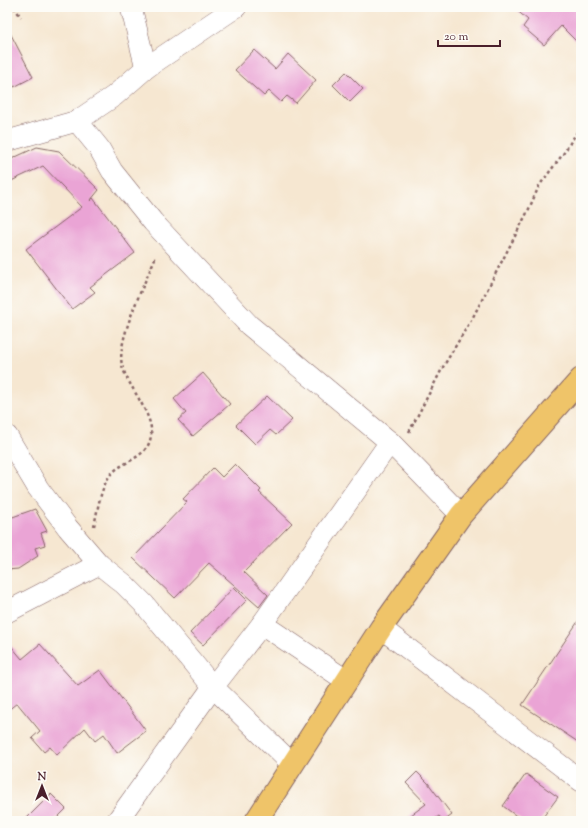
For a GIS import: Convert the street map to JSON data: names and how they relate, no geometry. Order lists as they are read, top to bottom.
{
  "scale_bar": "20 m",
  "north": "top"
}
